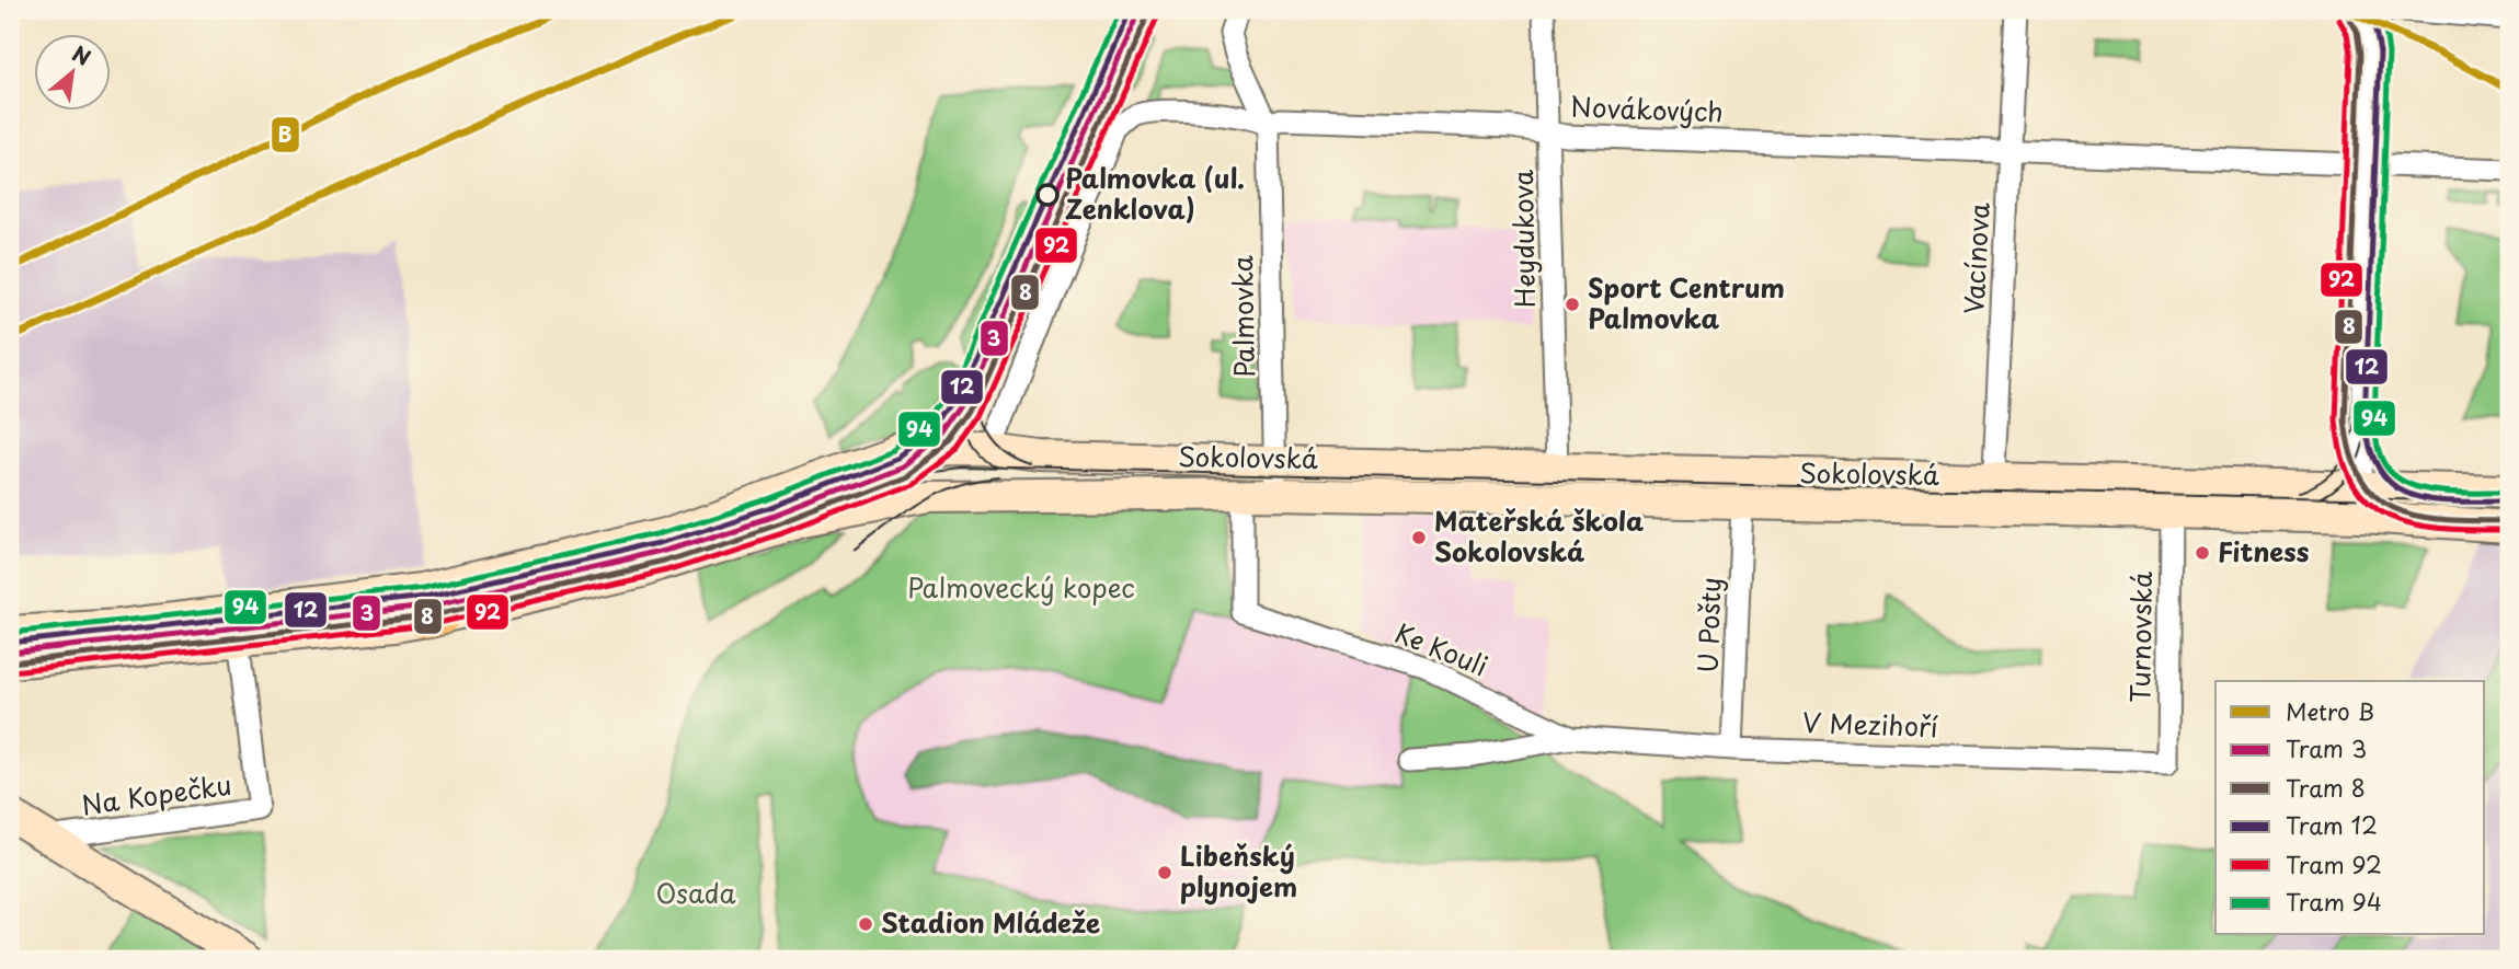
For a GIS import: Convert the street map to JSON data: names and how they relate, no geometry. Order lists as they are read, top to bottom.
{
  "streets": {
    "main road": ["Sokolovská"],
    "street": [
      "Novákových",
      "Heydukova",
      "Vacínova",
      "Palmovka",
      "U Pošty",
      "Turnovská",
      "Ke Kouli",
      "V Mezihoří",
      "Na Kopečku"
    ]
  },
  "crossings": [
    ["Novákových", "Heydukova"],
    ["Novákových", "Vacínova"],
    ["Novákových", "Palmovka"],
    ["Heydukova", "Sokolovská"],
    ["Vacínova", "Sokolovská"],
    ["Palmovka", "Sokolovská"],
    ["Sokolovská", "U Pošty"],
    ["Sokolovská", "Turnovská"],
    ["Sokolovská", "Ke Kouli"],
    ["Sokolovská", "Na Kopečku"],
    ["U Pošty", "V Mezihoří"],
    ["Turnovská", "V Mezihoří"],
    ["Ke Kouli", "V Mezihoří"]
  ],
  "parks": ["Palmovecký kopec", "Osada"],
  "places": [
    "Palmovka (ul. Zenklova)",
    "Sport Centrum Palmovka",
    "Mateřská škola Sokolovská",
    "Fitness",
    "Libeňský plynojem",
    "Stadion Mládeže"
  ],
  "lines": [
    "metro line B",
    "tram line 3",
    "tram line 12",
    "tram line 94",
    "tram line 8",
    "tram line 92"
  ],
  "legend": [
    "Metro B",
    "Tram 3",
    "Tram 8",
    "Tram 12",
    "Tram 92",
    "Tram 94"
  ],
  "north": "top right"
}
